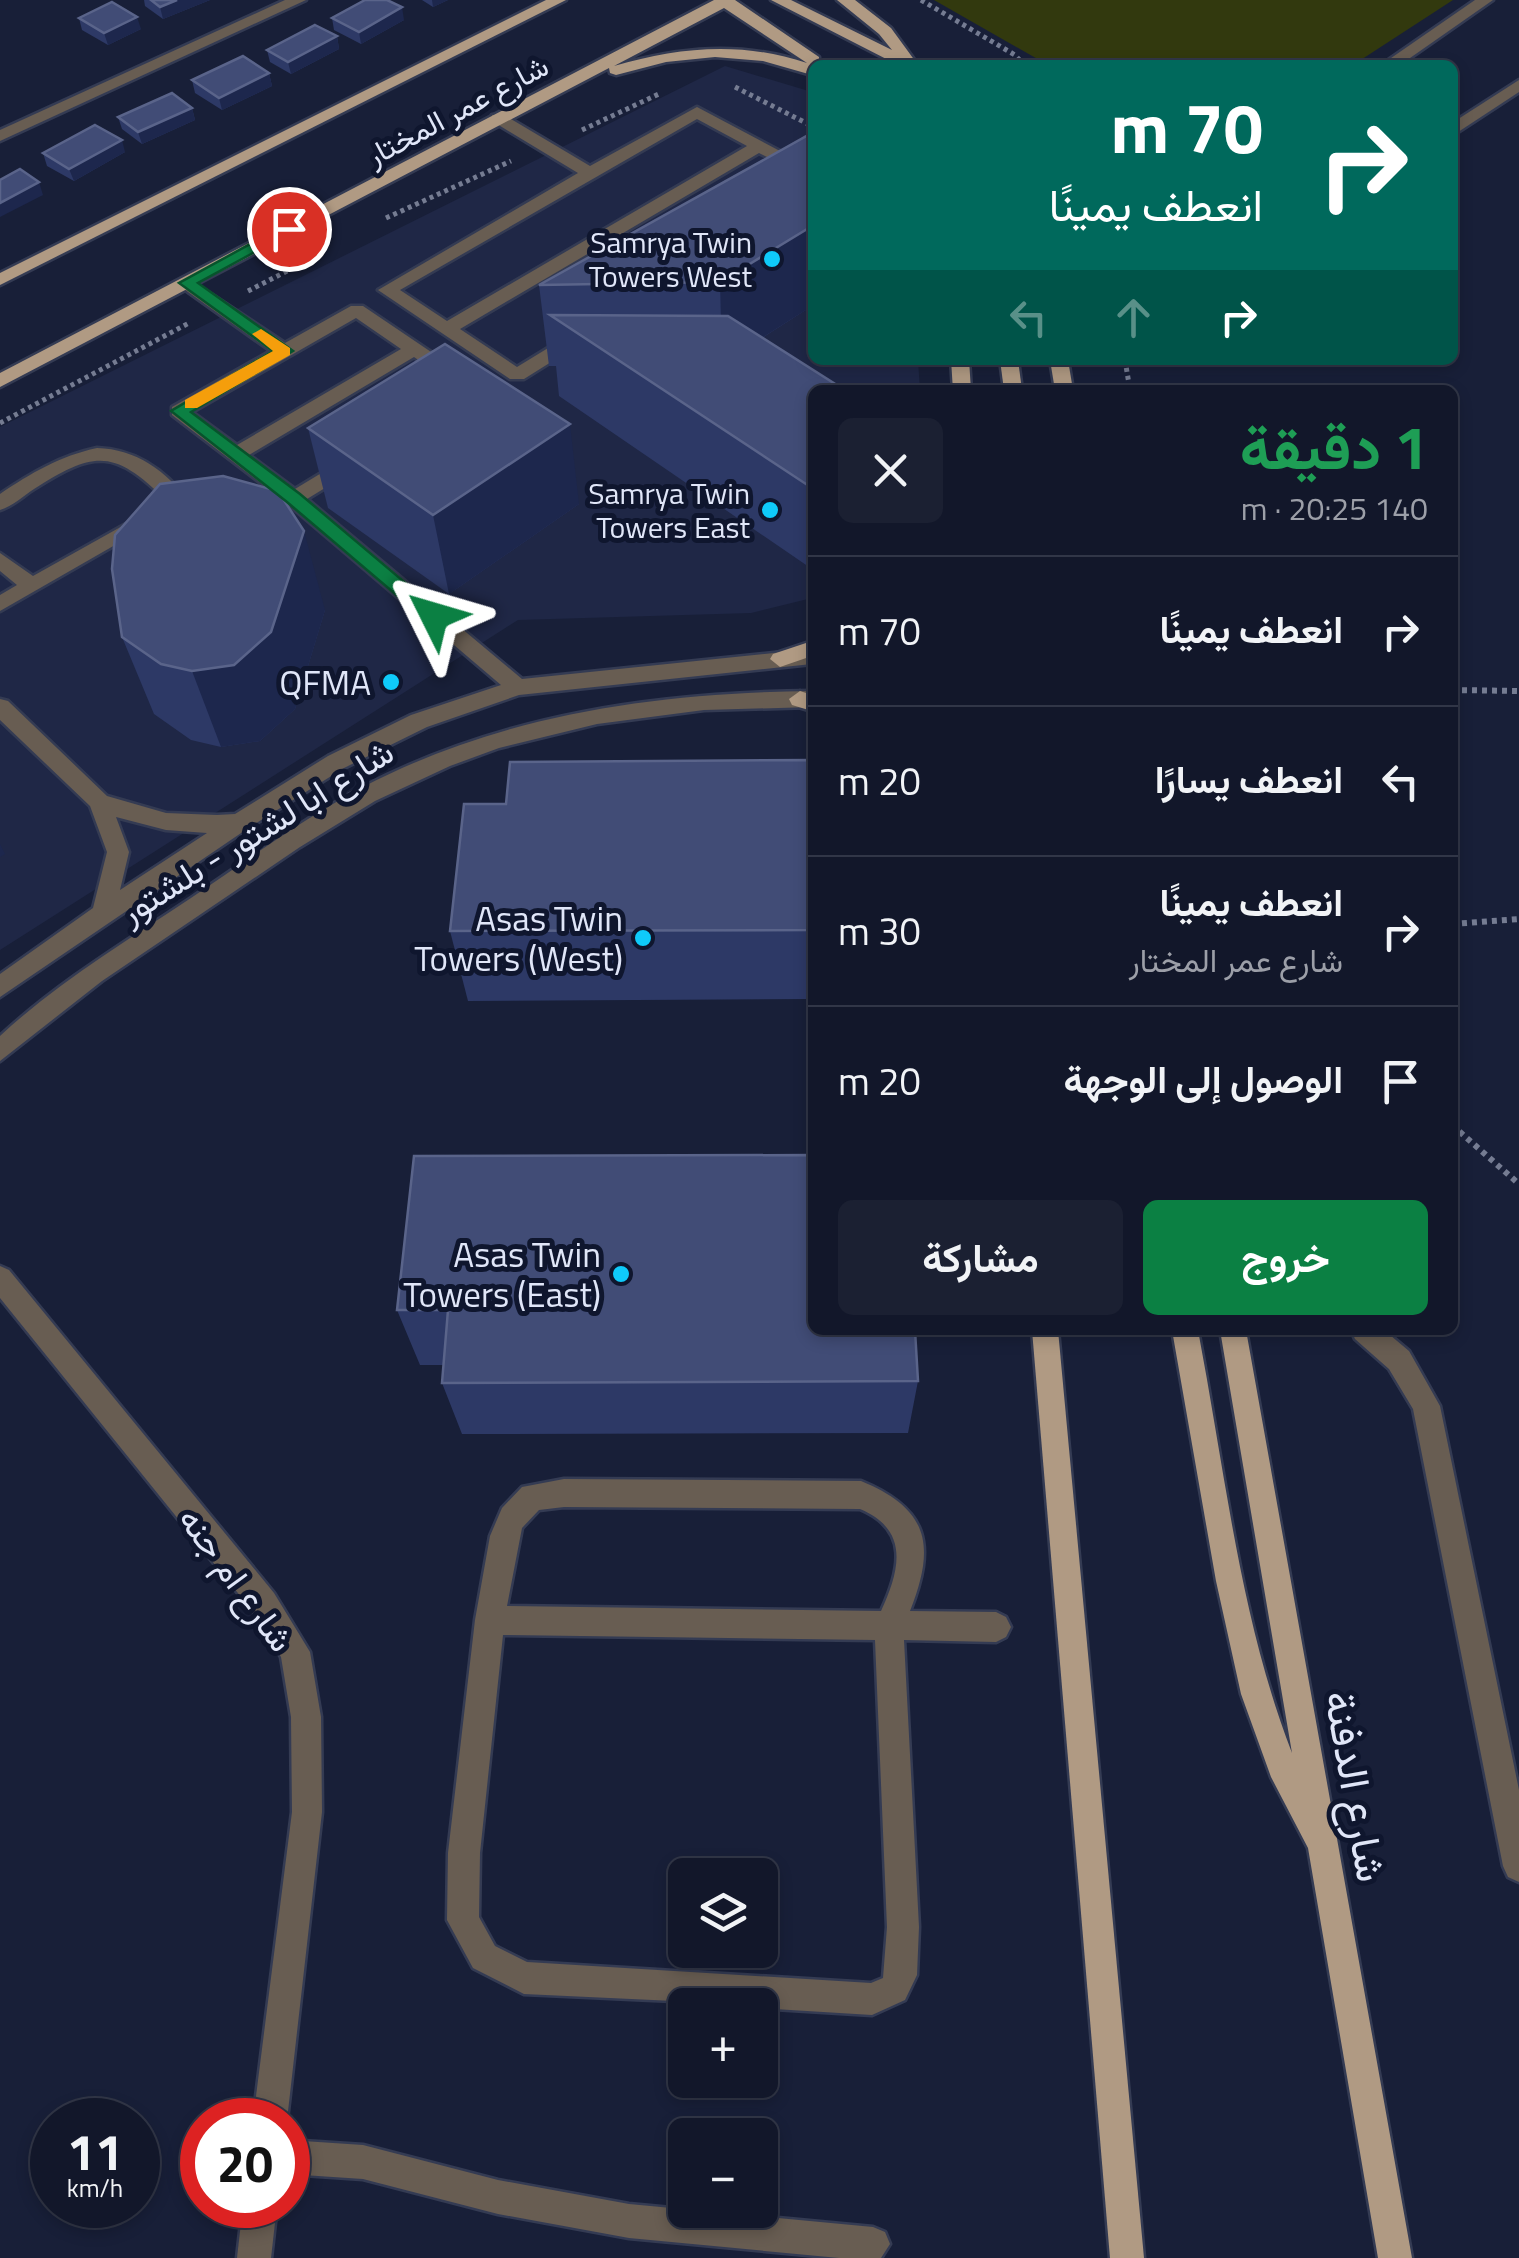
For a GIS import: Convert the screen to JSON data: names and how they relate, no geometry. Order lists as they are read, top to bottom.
{
  "streets": {
    "main road": ["شارع عمر المختار", "شارع الدفنة"],
    "street": ["شارع ابا لشتور - بلشتور", "شارع ام جنه"]
  },
  "places": [
    "Samrya Twin Towers West",
    "Samrya Twin Towers East",
    "QFMA",
    "Asas Twin Towers (West)",
    "Asas Twin Towers (East)"
  ],
  "page": {
    "turn": ["70 m", "انعطف يمينًا"],
    "heading": ["1 دقيقة", "140 m · 20:25"],
    "list": [
      {
        "name": "انعطف يمينًا",
        "value": "70 m"
      },
      {
        "name": "انعطف يسارًا",
        "value": "20 m"
      },
      {
        "name": "انعطف يمينًا",
        "note": "شارع عمر المختار",
        "value": "30 m"
      },
      {
        "name": "الوصول إلى الوجهة",
        "value": "20 m"
      }
    ],
    "buttons": ["خروج", "مشاركة"],
    "map_buttons": ["+", "−"],
    "speed": "11 km/h",
    "limit": "20"
  }
}
